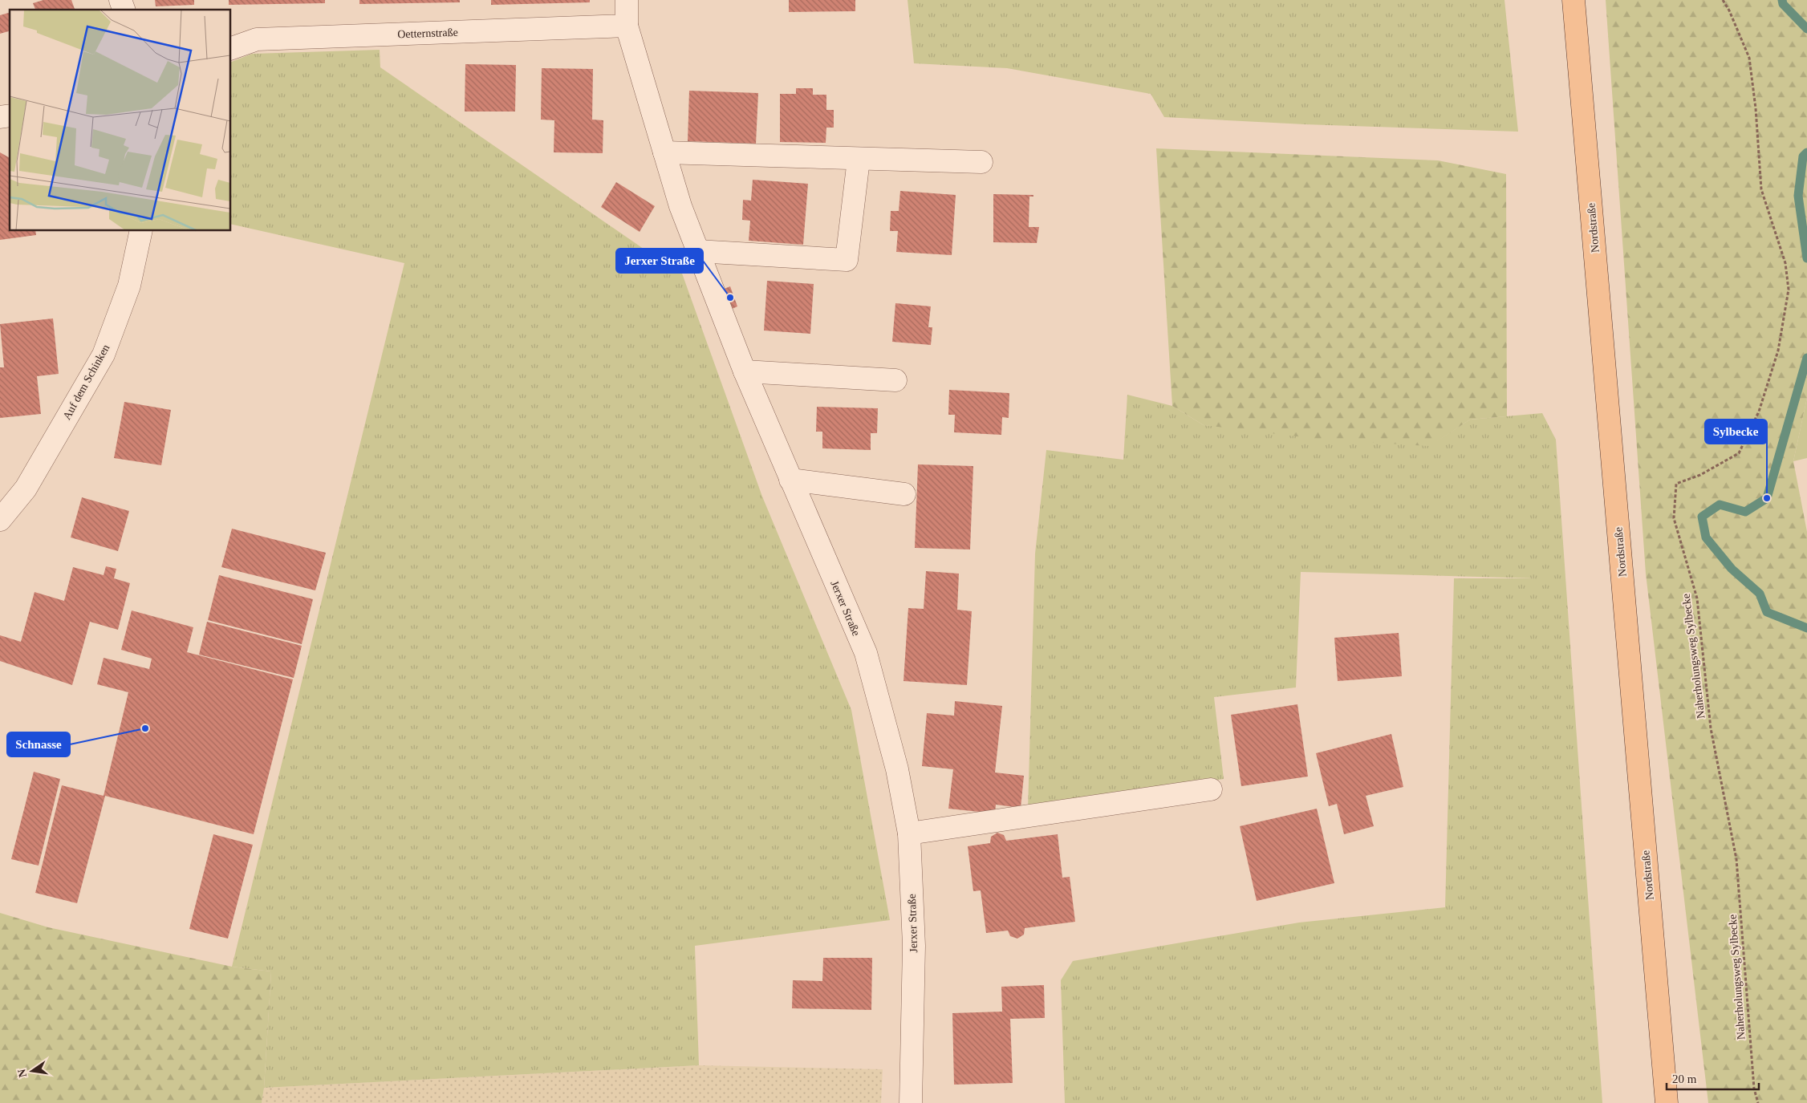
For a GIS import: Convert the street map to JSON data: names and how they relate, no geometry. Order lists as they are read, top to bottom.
{
  "streets": {
    "main road": ["Nordstraße"],
    "street": ["Oetternstraße", "Auf dem Schinken", "Jerxer Straße"],
    "path": ["Naherholungsweg Sylbecke"]
  },
  "crossings": [
    ["Oetternstraße", "Jerxer Straße"]
  ],
  "places": ["Jerxer Straße", "Sylbecke", "Schnasse"],
  "scale_bar": "20 m",
  "north": "left"
}
